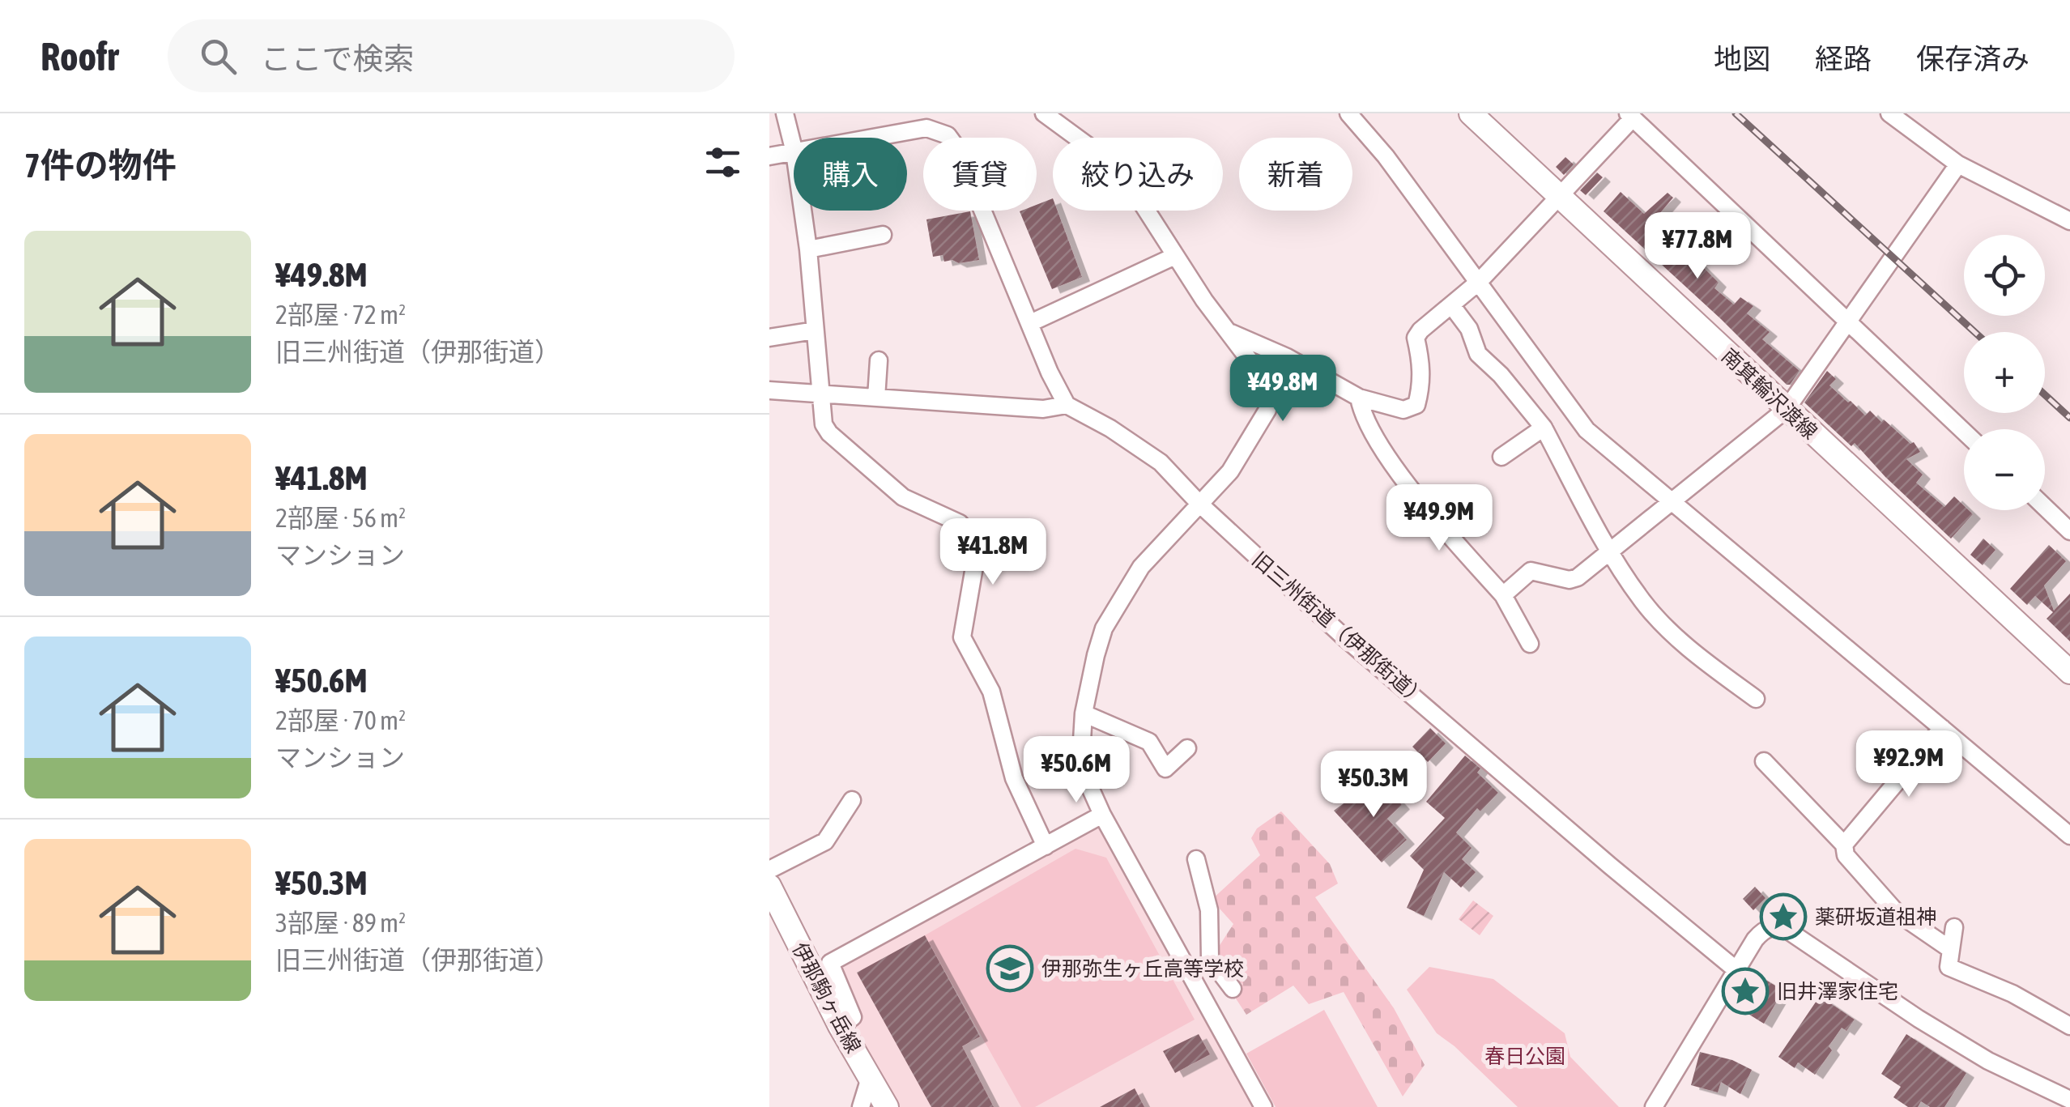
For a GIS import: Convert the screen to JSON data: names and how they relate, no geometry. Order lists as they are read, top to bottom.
{
  "streets": {
    "main road": ["南箕輪沢渡線", "伊那駒ヶ岳線"],
    "street": ["旧三州街道（伊那街道）"]
  },
  "parks": ["春日公園"],
  "places": {
    "place": ["薬研坂道祖神", "旧井澤家住宅"],
    "school or university": ["伊那弥生ヶ丘高等学校"]
  },
  "page": {
    "header": "Roofr",
    "search": "ここで検索",
    "nav": ["地図", "経路", "保存済み"],
    "heading": "7件の物件",
    "chip": [
      "購入",
      "賃貸",
      "絞り込み",
      "新着"
    ],
    "list": [
      {
        "name": "¥49.8M",
        "note": "2部屋 · 72 m² · 旧三州街道（伊那街道）"
      },
      {
        "name": "¥41.8M",
        "note": "2部屋 · 56 m² · マンション"
      },
      {
        "name": "¥50.6M",
        "note": "2部屋 · 70 m² · マンション"
      },
      {
        "name": "¥50.3M",
        "note": "3部屋 · 89 m² · 旧三州街道（伊那街道）"
      }
    ],
    "price": [
      "¥77.8M",
      "¥49.8M",
      "¥49.9M",
      "¥41.8M",
      "¥92.9M",
      "¥50.6M",
      "¥50.3M"
    ],
    "map_buttons": ["+", "−"]
  }
}
